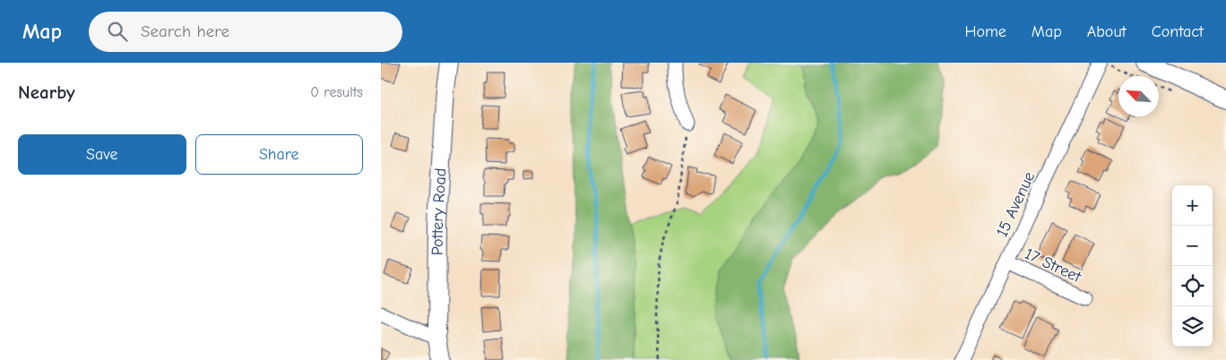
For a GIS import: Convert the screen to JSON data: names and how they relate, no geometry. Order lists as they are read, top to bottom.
{
  "streets": {
    "street": ["15 Avenue", "Pottery Road", "17 Street"]
  },
  "crossings": [
    ["15 Avenue", "17 Street"]
  ],
  "north": "top left",
  "page": {
    "header": "Map",
    "search": "Search here",
    "nav": [
      "Home",
      "Map",
      "About",
      "Contact"
    ],
    "heading": ["Nearby", "0 results"],
    "buttons": ["Save", "Share"],
    "map_buttons": ["+", "−"]
  }
}
